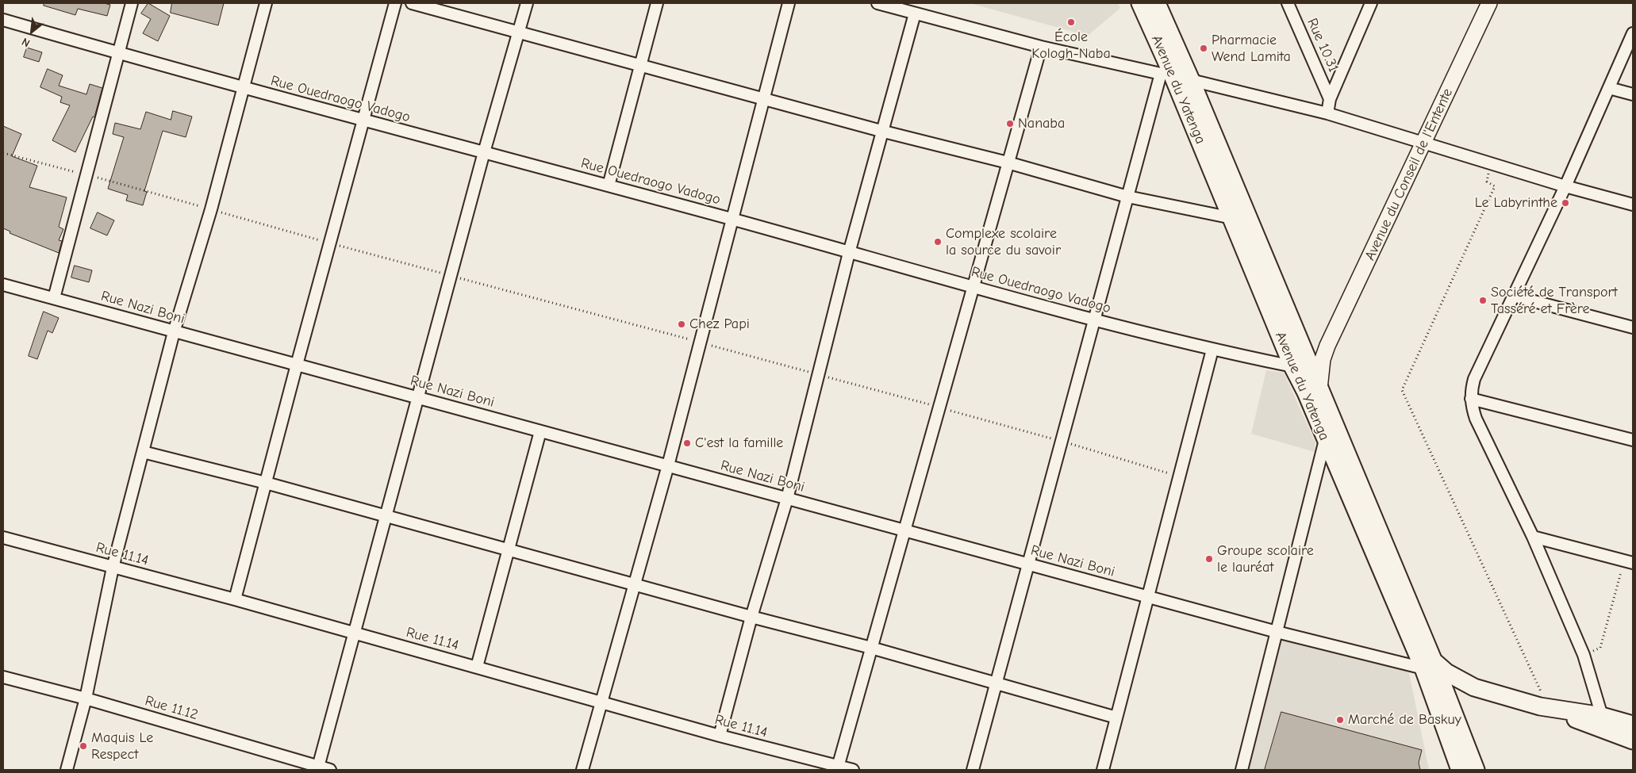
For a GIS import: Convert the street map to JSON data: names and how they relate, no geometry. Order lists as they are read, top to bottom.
{
  "streets": {
    "main road": ["Avenue du Yatenga"],
    "street": [
      "Rue 10.31",
      "Rue Ouedraogo Vadogo",
      "Avenue du Conseil de l'Entente",
      "Rue Nazi Boni",
      "Rue 11.14",
      "Rue 11.12"
    ]
  },
  "crossings": [
    ["Avenue du Yatenga", "Rue Ouedraogo Vadogo"],
    ["Avenue du Yatenga", "Avenue du Conseil de l'Entente"],
    ["Avenue du Yatenga", "Rue Nazi Boni"]
  ],
  "places": [
    "École Kologh-Naba",
    "Pharmacie Wend Lamita",
    "Nanaba",
    "Le Labyrinthe",
    "Complexe scolaire la source du savoir",
    "Société de Transport Tasséré et Frère",
    "Chez Papi",
    "C'est la famille",
    "Groupe scolaire le lauréat",
    "Marché de Baskuy",
    "Maquis Le Respect"
  ],
  "north": "bottom left"
}
